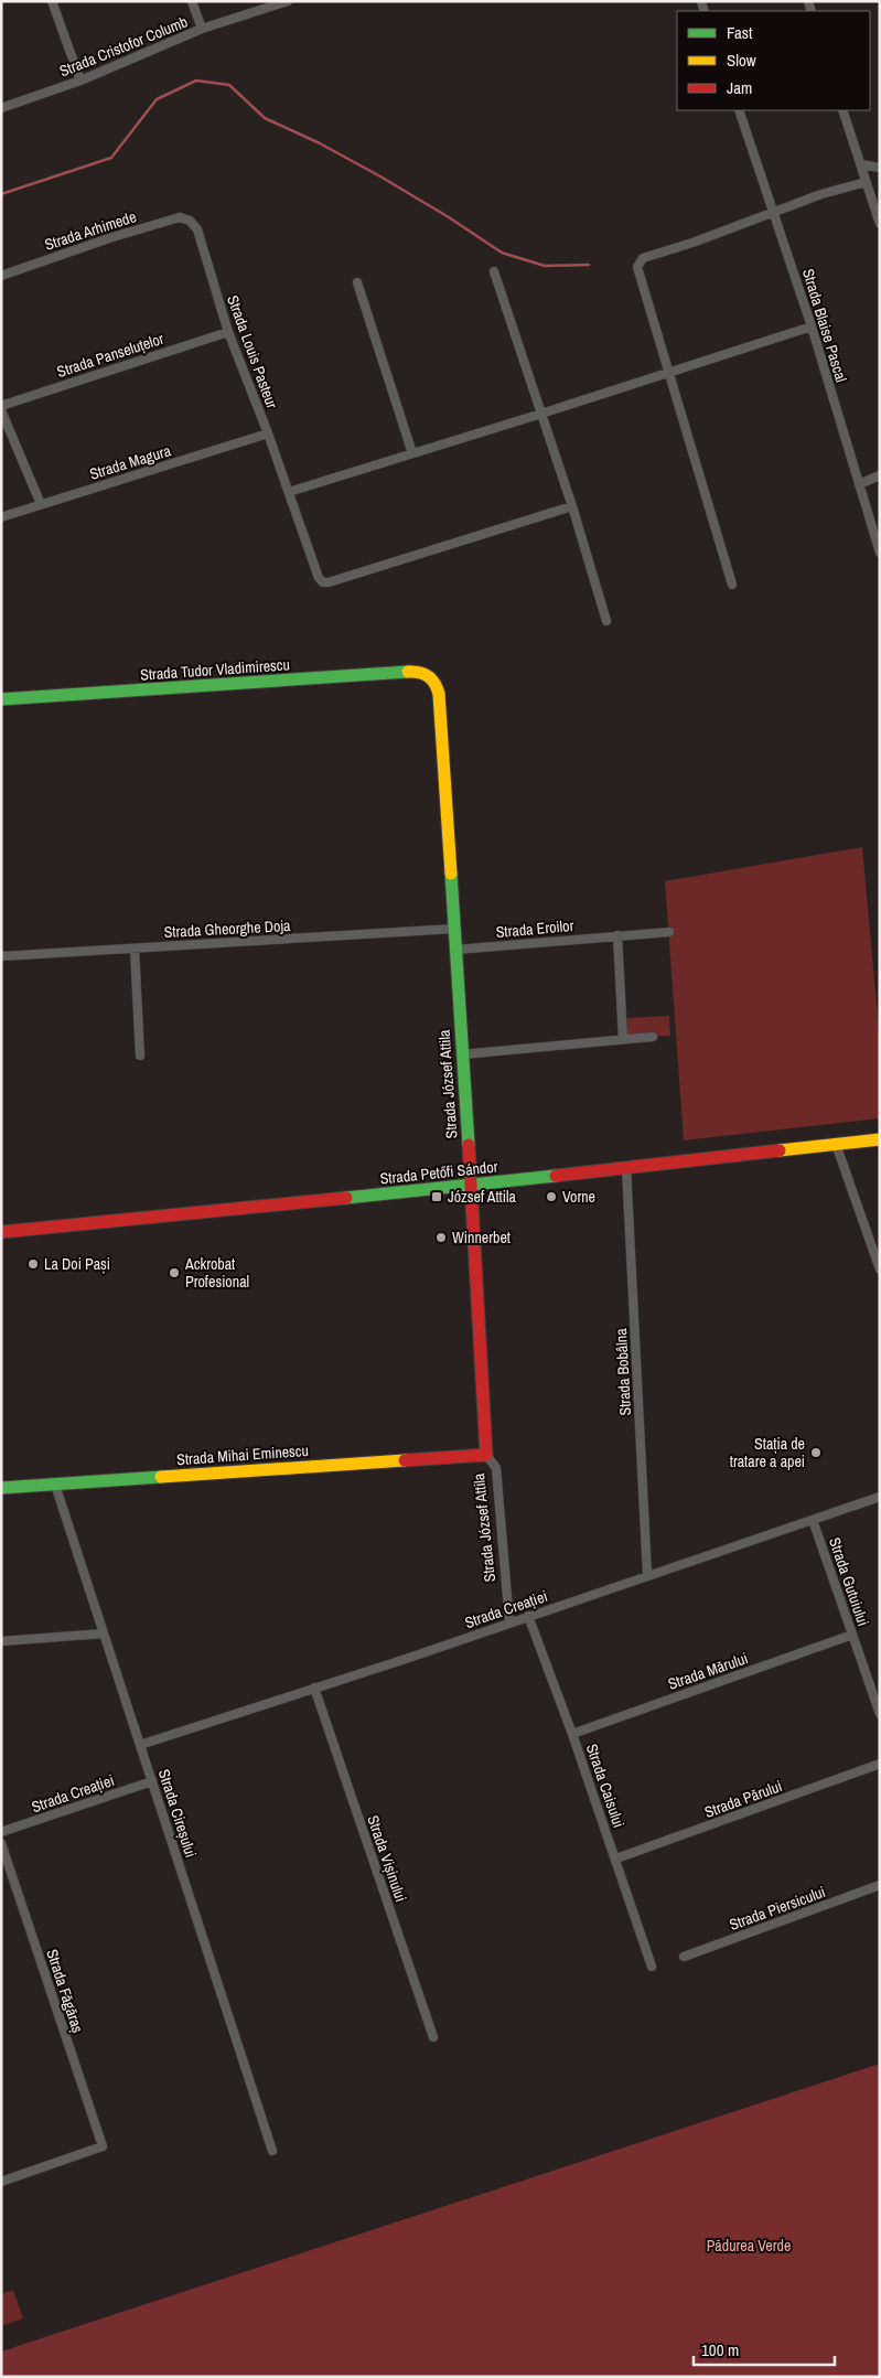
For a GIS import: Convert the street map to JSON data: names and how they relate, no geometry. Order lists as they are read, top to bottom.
{
  "streets": {
    "main road": [
      "Strada Tudor Vladimirescu",
      "Strada József Attila",
      "Strada Petőfi Sándor",
      "Strada Mihai Eminescu"
    ],
    "street": [
      "Strada Cristofor Columb",
      "Strada Arhimede",
      "Strada Blaise Pascal",
      "Strada Louis Pasteur",
      "Strada Panseluțelor",
      "Strada Magura",
      "Strada Gheorghe Doja",
      "Strada Eroilor",
      "Strada Bobâlna",
      "Strada Gutuiului",
      "Strada Creației",
      "Strada Mărului",
      "Strada Caisului",
      "Strada Părului",
      "Strada Cireșului",
      "Strada Vișinului",
      "Strada Piersicului",
      "Strada Făgăraș"
    ]
  },
  "crossings": [
    ["Strada Arhimede", "Strada Louis Pasteur"],
    ["Strada Louis Pasteur", "Strada Panseluțelor"],
    ["Strada Louis Pasteur", "Strada Magura"],
    ["Strada Tudor Vladimirescu", "Strada József Attila"],
    ["Strada Gheorghe Doja", "Strada József Attila"],
    ["Strada Eroilor", "Strada József Attila"],
    ["Strada József Attila", "Strada Petőfi Sándor"],
    ["Strada József Attila", "Strada Mihai Eminescu"],
    ["Strada József Attila", "Strada Creației"],
    ["Strada Petőfi Sándor", "Strada Bobâlna"],
    ["Strada Bobâlna", "Strada Creației"],
    ["Strada Mihai Eminescu", "Strada Cireșului"],
    ["Strada Gutuiului", "Strada Creației"],
    ["Strada Gutuiului", "Strada Mărului"],
    ["Strada Creației", "Strada Caisului"],
    ["Strada Creației", "Strada Cireșului"],
    ["Strada Creației", "Strada Vișinului"],
    ["Strada Mărului", "Strada Caisului"],
    ["Strada Caisului", "Strada Părului"]
  ],
  "parks": ["Pădurea Verde"],
  "places": {
    "transit": ["József Attila"],
    "other": [
      "Vorne",
      "Winnerbet",
      "La Doi Pași",
      "Ackrobat Profesional",
      "Stația de tratare a apei"
    ]
  },
  "legend": ["Fast", "Slow", "Jam"],
  "scale_bar": "100 m"
}
